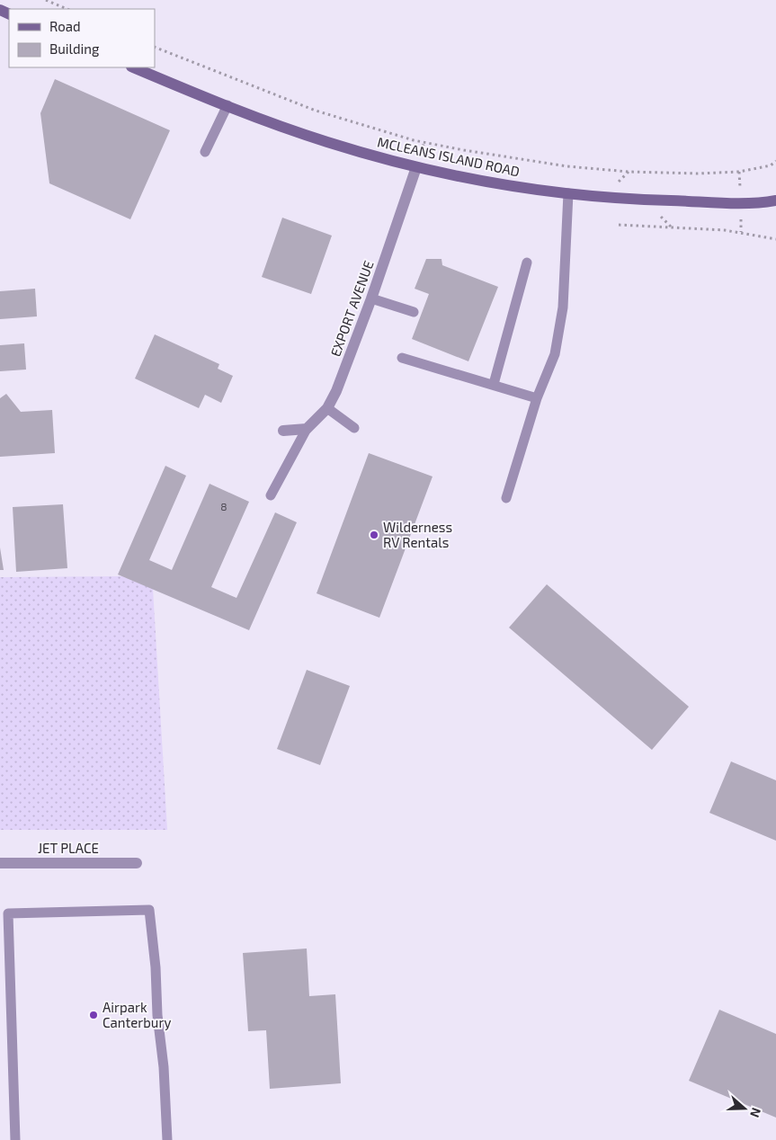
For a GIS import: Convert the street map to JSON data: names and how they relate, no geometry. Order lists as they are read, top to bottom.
{
  "streets": {
    "main road": ["MCLEANS ISLAND ROAD"],
    "street": ["EXPORT AVENUE", "JET PLACE"]
  },
  "crossings": [
    ["MCLEANS ISLAND ROAD", "EXPORT AVENUE"]
  ],
  "places": ["Wilderness RV Rentals", "Airpark Canterbury"],
  "house_numbers": ["8"],
  "legend": ["Road", "Building"],
  "north": "right"
}
